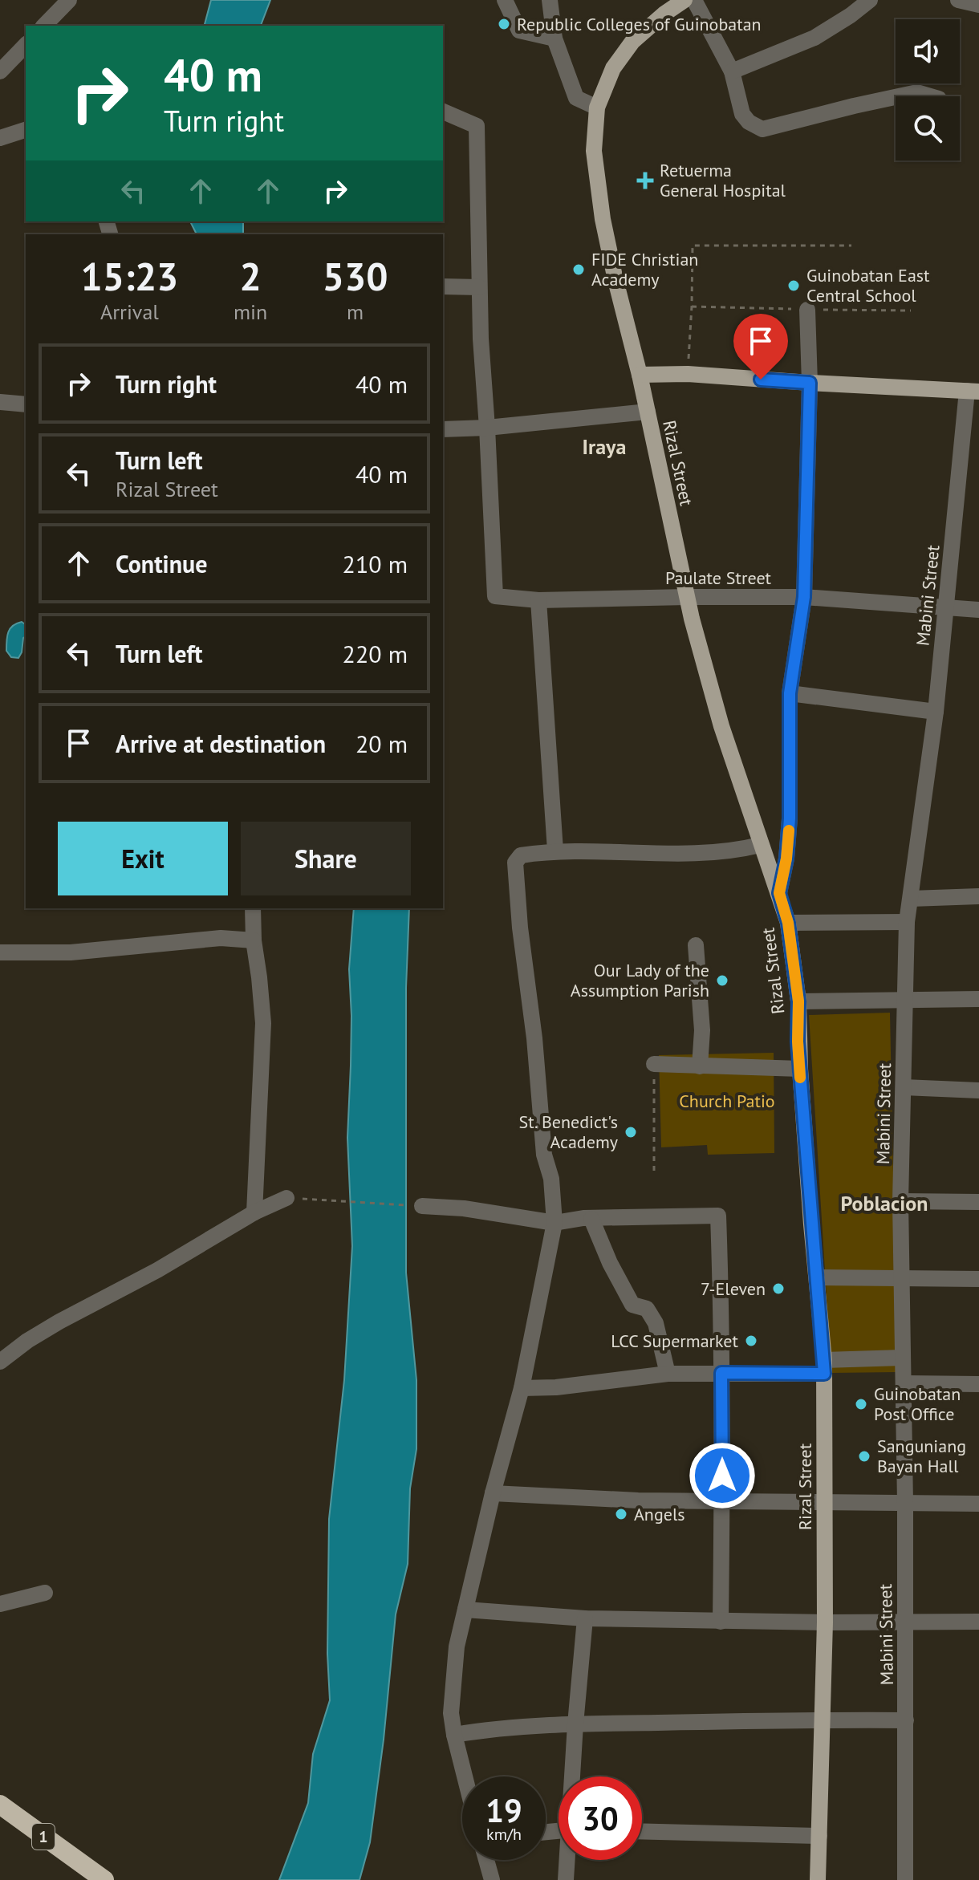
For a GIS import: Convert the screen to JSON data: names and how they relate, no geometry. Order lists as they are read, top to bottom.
{
  "streets": {
    "highway": ["1"],
    "main road": ["Rizal Street"],
    "street": ["Paulate Street", "Mabini Street"]
  },
  "crossings": [
    ["Rizal Street", "Paulate Street"],
    ["Paulate Street", "Mabini Street"]
  ],
  "districts": ["Iraya", "Poblacion"],
  "parks": ["Church Patio"],
  "places": {
    "other": [
      "Republic Colleges of Guinobatan",
      "FIDE Christian Academy",
      "Guinobatan East Central School",
      "Our Lady of the Assumption Parish",
      "St. Benedict's Academy",
      "7-Eleven",
      "LCC Supermarket",
      "Guinobatan Post Office",
      "Sanguniang Bayan Hall",
      "Angels"
    ],
    "health": ["Retuerma General Hospital"]
  },
  "page": {
    "turn": ["40 m", "Turn right"],
    "eta": [
      "15:23",
      "Arrival",
      "2",
      "min",
      "530",
      "m"
    ],
    "list": [
      {
        "name": "Turn right",
        "value": "40 m"
      },
      {
        "name": "Turn left",
        "note": "Rizal Street",
        "value": "40 m"
      },
      {
        "name": "Continue",
        "value": "210 m"
      },
      {
        "name": "Turn left",
        "value": "220 m"
      },
      {
        "name": "Arrive at destination",
        "value": "20 m"
      }
    ],
    "buttons": ["Exit", "Share"],
    "speed": "19 km/h",
    "limit": "30"
  }
}
